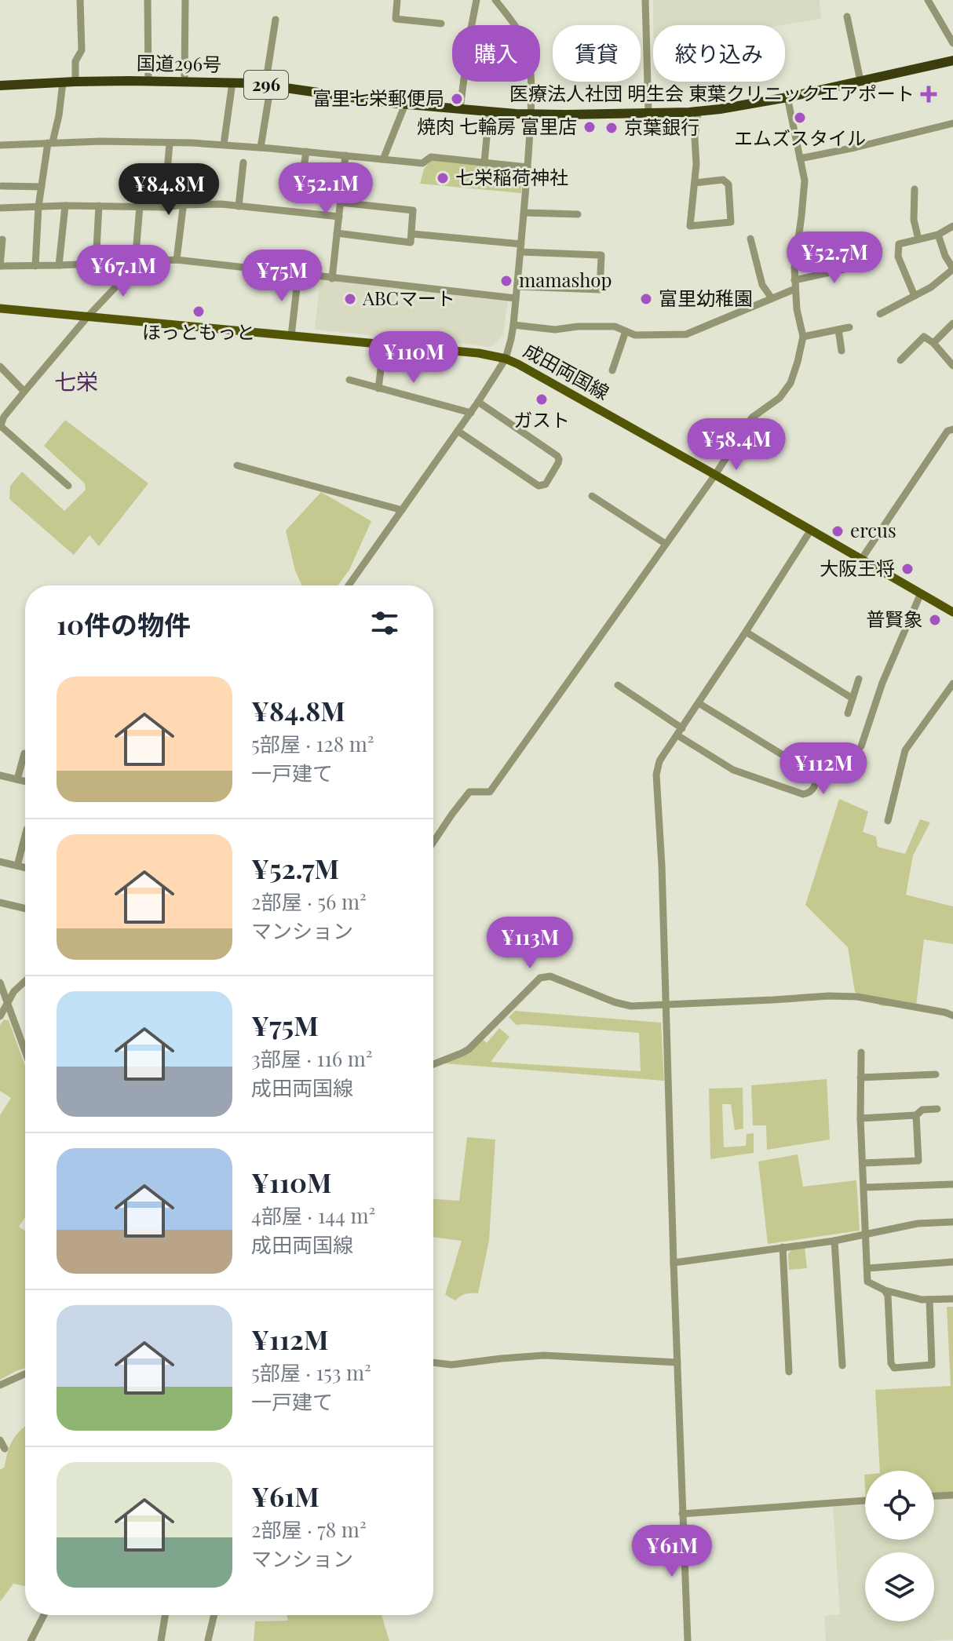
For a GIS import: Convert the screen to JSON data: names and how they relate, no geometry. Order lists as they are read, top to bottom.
{
  "streets": {
    "highway": ["国道296号", "296"],
    "main road": ["成田両国線"]
  },
  "districts": ["七栄"],
  "places": {
    "health": ["医療法人社団 明生会 東葉クリニックエアポート"],
    "other": [
      "富里七栄郵便局",
      "エムズスタイル",
      "焼肉 七輪房 富里店",
      "京葉銀行",
      "七栄稲荷神社",
      "mamashop",
      "ABCマート",
      "富里幼稚園",
      "ほっともっと",
      "ガスト",
      "ercus",
      "大阪王将",
      "普賢象"
    ]
  },
  "page": {
    "chip": ["購入", "賃貸", "絞り込み"],
    "price": [
      "¥52.1M",
      "¥84.8M",
      "¥52.7M",
      "¥67.1M",
      "¥75M",
      "¥110M",
      "¥58.4M",
      "¥112M",
      "¥113M",
      "¥61M"
    ],
    "heading": "10件の物件",
    "list": [
      {
        "name": "¥84.8M",
        "note": "5部屋 · 128 m² · 一戸建て"
      },
      {
        "name": "¥52.7M",
        "note": "2部屋 · 56 m² · マンション"
      },
      {
        "name": "¥75M",
        "note": "3部屋 · 116 m² · 成田両国線"
      },
      {
        "name": "¥110M",
        "note": "4部屋 · 144 m² · 成田両国線"
      },
      {
        "name": "¥112M",
        "note": "5部屋 · 153 m² · 一戸建て"
      },
      {
        "name": "¥61M",
        "note": "2部屋 · 78 m² · マンション"
      }
    ]
  }
}
